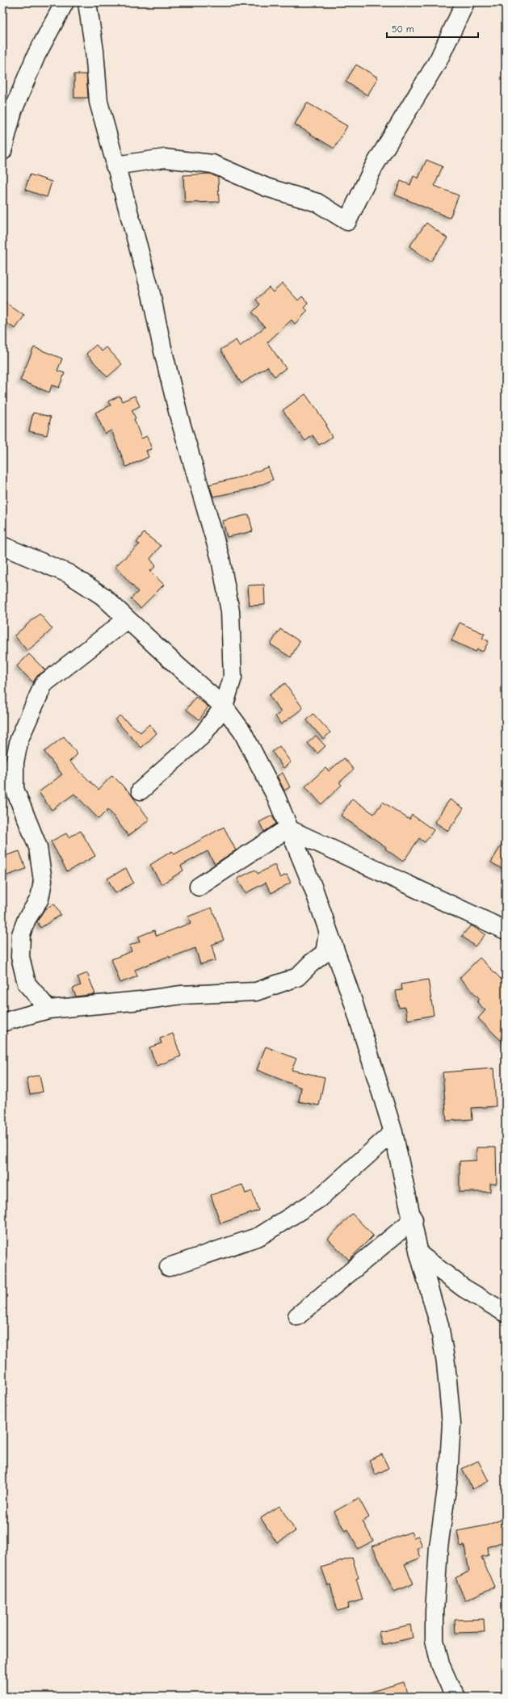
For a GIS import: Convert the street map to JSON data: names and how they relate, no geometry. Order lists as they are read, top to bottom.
{
  "scale_bar": "50 m"
}
